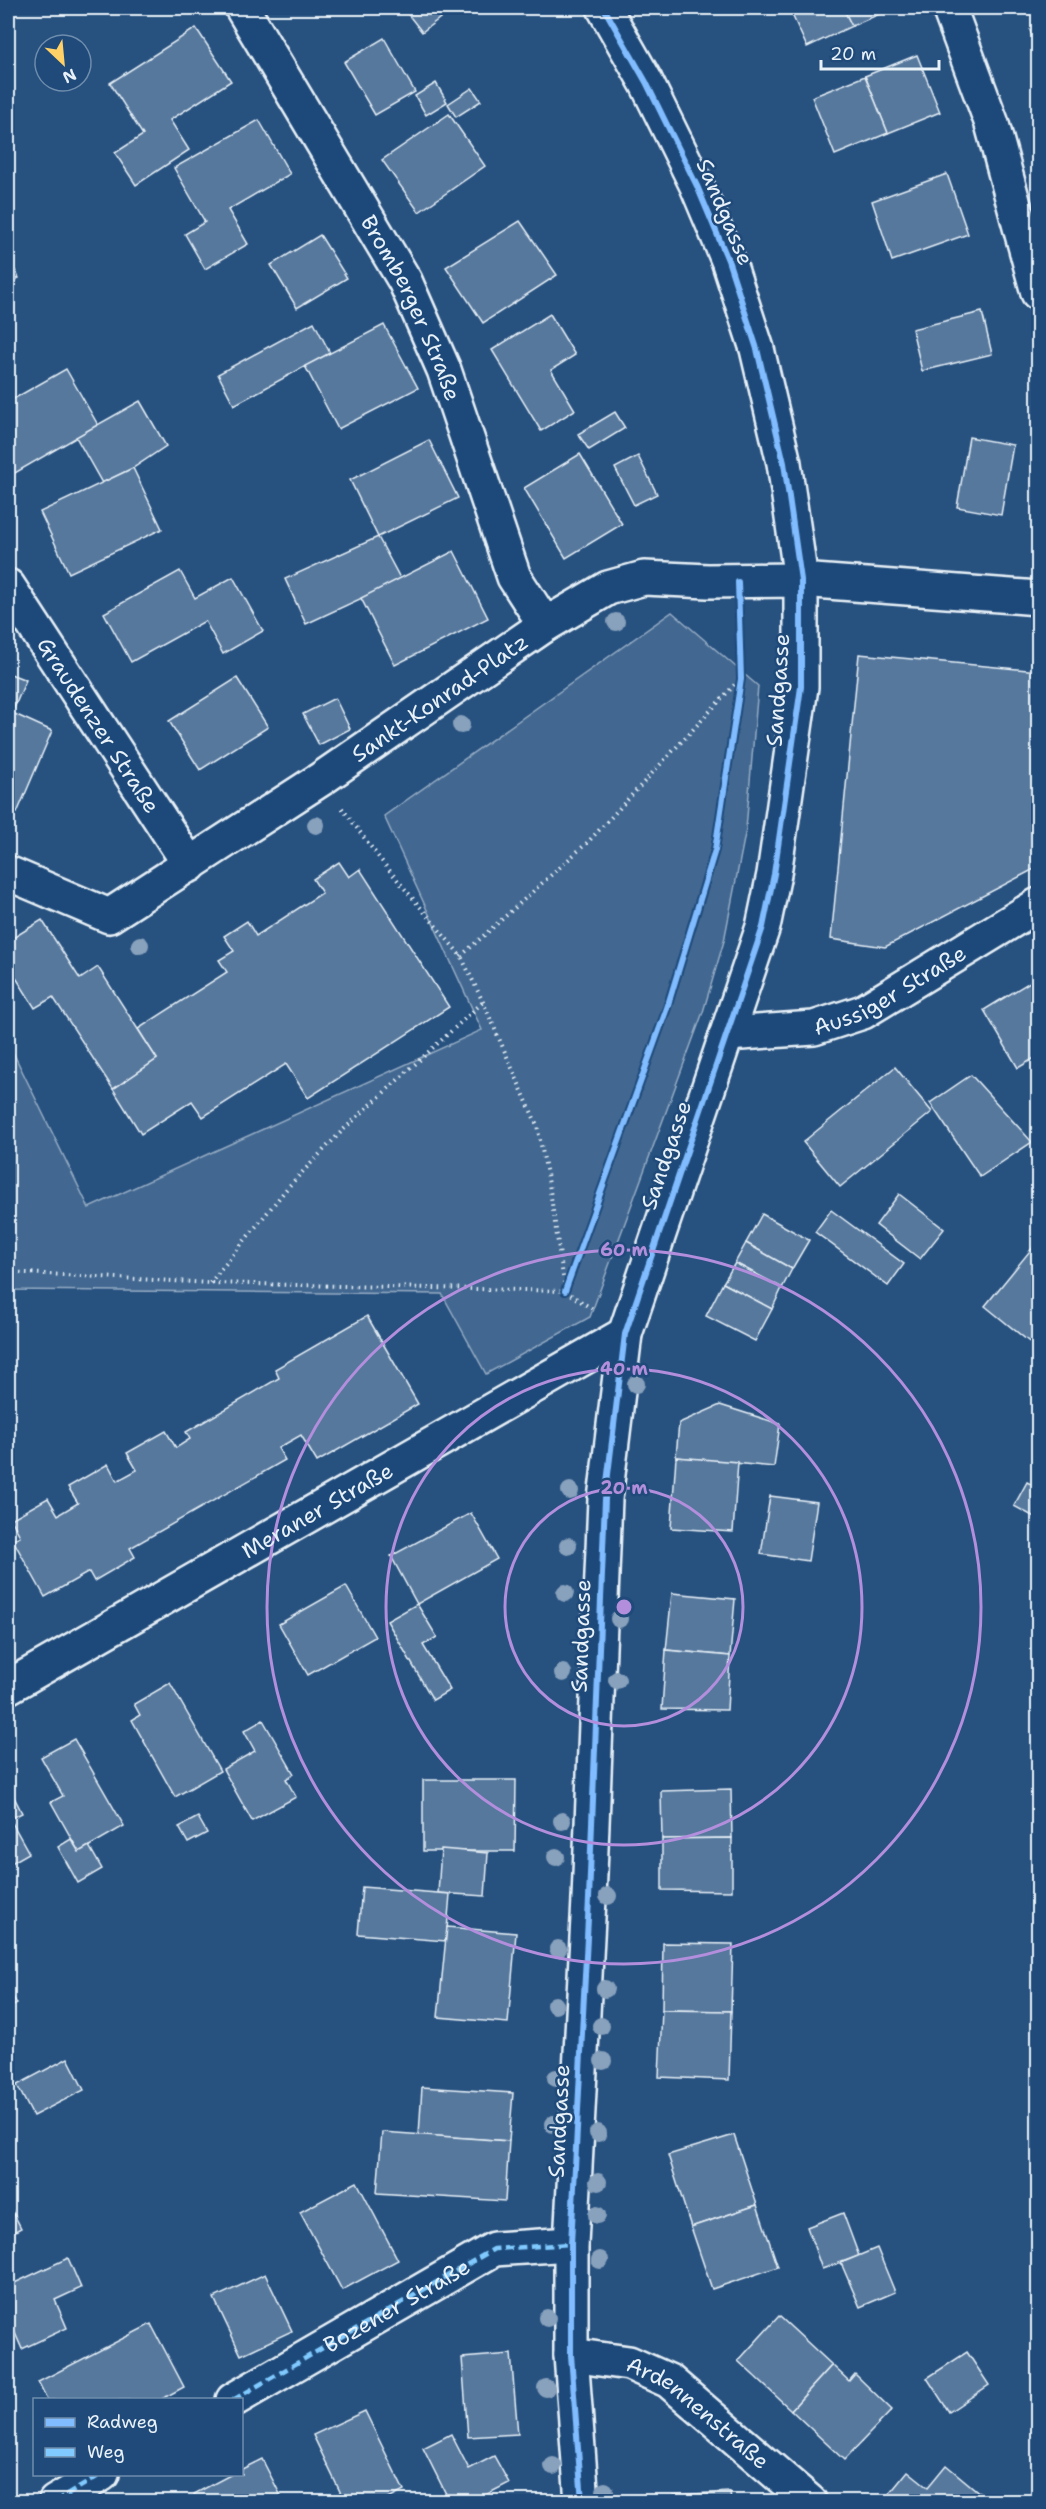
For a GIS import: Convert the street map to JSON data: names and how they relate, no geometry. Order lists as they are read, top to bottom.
{
  "streets": {
    "street": [
      "Sandgasse",
      "Bromberger Straße",
      "Sankt-Konrad-Platz",
      "Graudenzer Straße",
      "Aussiger Straße",
      "Meraner Straße",
      "Bozener Straße",
      "Ardennenstraße"
    ]
  },
  "crossings": [
    ["Sandgasse", "Sankt-Konrad-Platz"],
    ["Sandgasse", "Aussiger Straße"],
    ["Sandgasse", "Meraner Straße"],
    ["Sandgasse", "Bozener Straße"],
    ["Sandgasse", "Ardennenstraße"],
    ["Bromberger Straße", "Sankt-Konrad-Platz"],
    ["Sankt-Konrad-Platz", "Graudenzer Straße"]
  ],
  "legend": ["Radweg", "Weg"],
  "scale_bar": "20 m",
  "north": "bottom right",
  "rings": ["60 m", "40 m", "20 m"]
}
